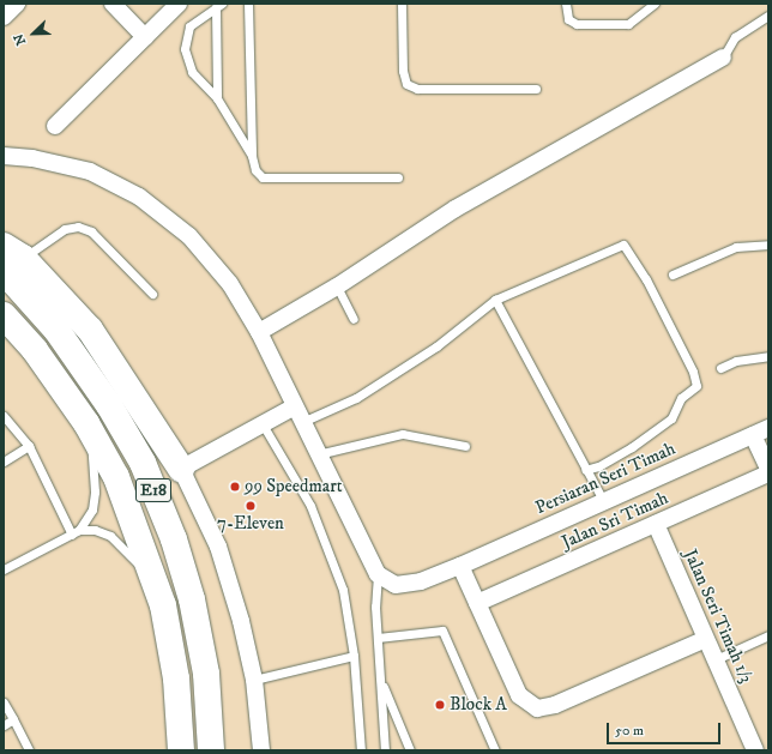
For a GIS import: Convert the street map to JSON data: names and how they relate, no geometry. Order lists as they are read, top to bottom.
{
  "streets": {
    "highway": ["E18"],
    "street": ["Persiaran Seri Timah", "Jalan Sri Timah", "Jalan Seri Timah 1/3"]
  },
  "crossings": [
    ["Jalan Sri Timah", "Jalan Seri Timah 1/3"]
  ],
  "places": ["99 Speedmart", "7-Eleven", "Block A"],
  "scale_bar": "50 m",
  "north": "bottom left"
}
